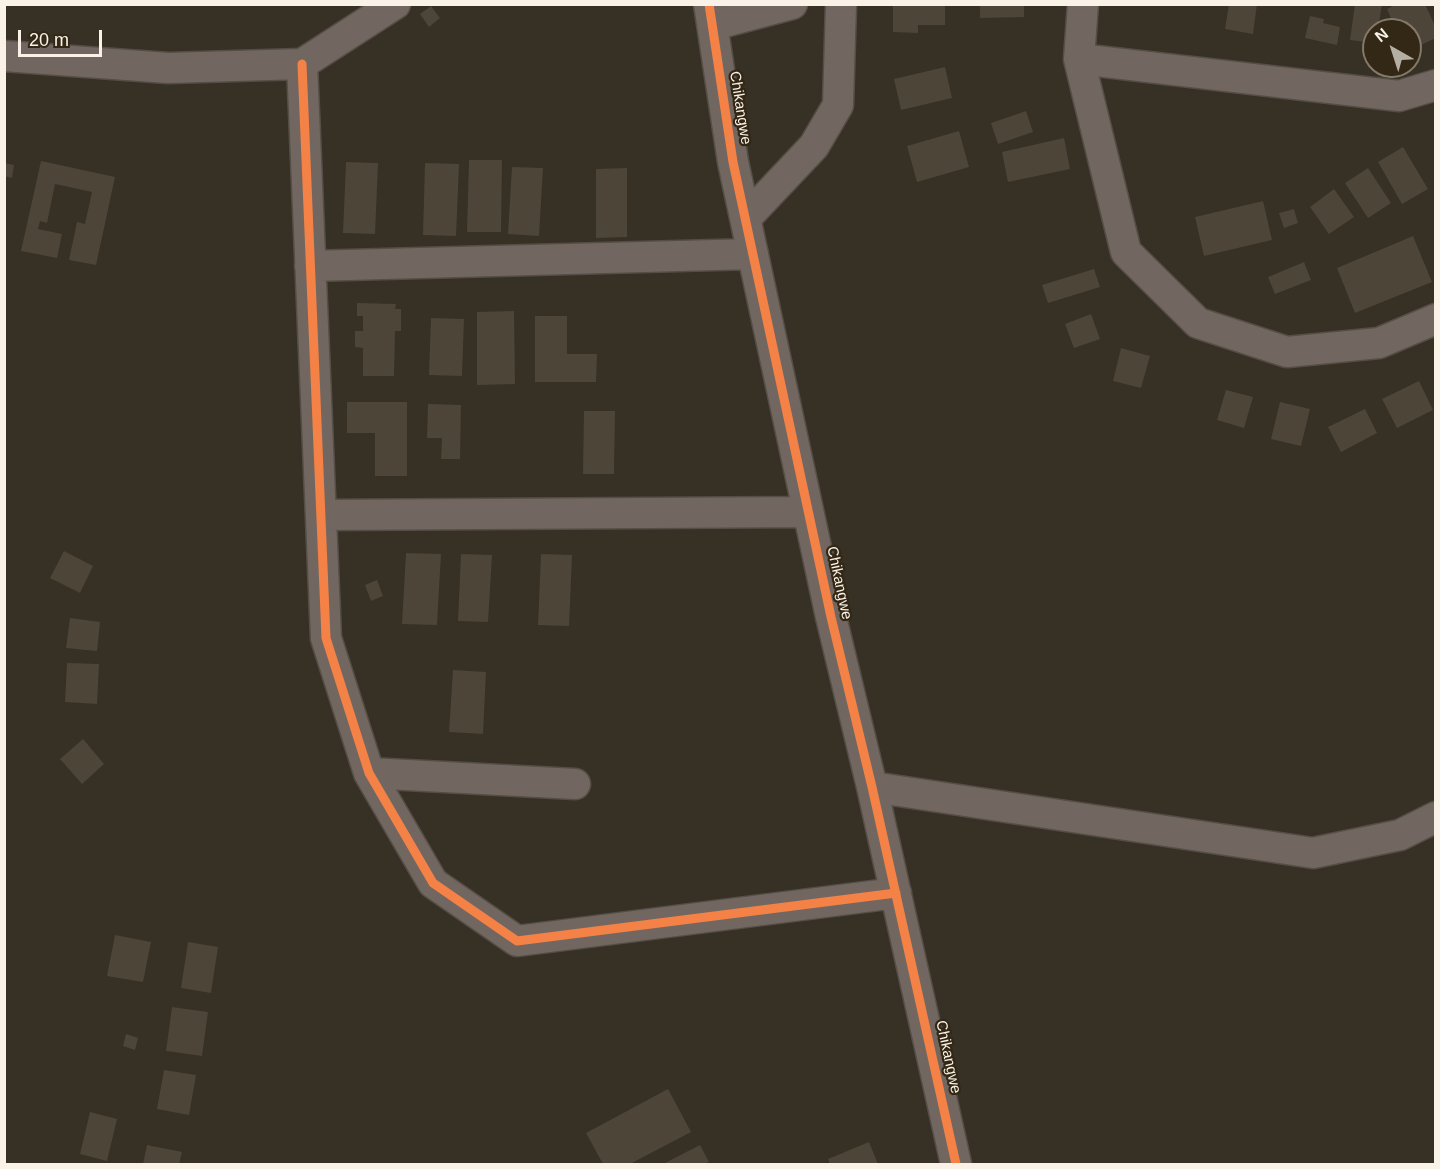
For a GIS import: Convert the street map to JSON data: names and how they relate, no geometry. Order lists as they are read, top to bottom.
{
  "streets": {
    "street": ["Chikangwe"]
  },
  "scale_bar": "20 m",
  "north": "top left"
}
